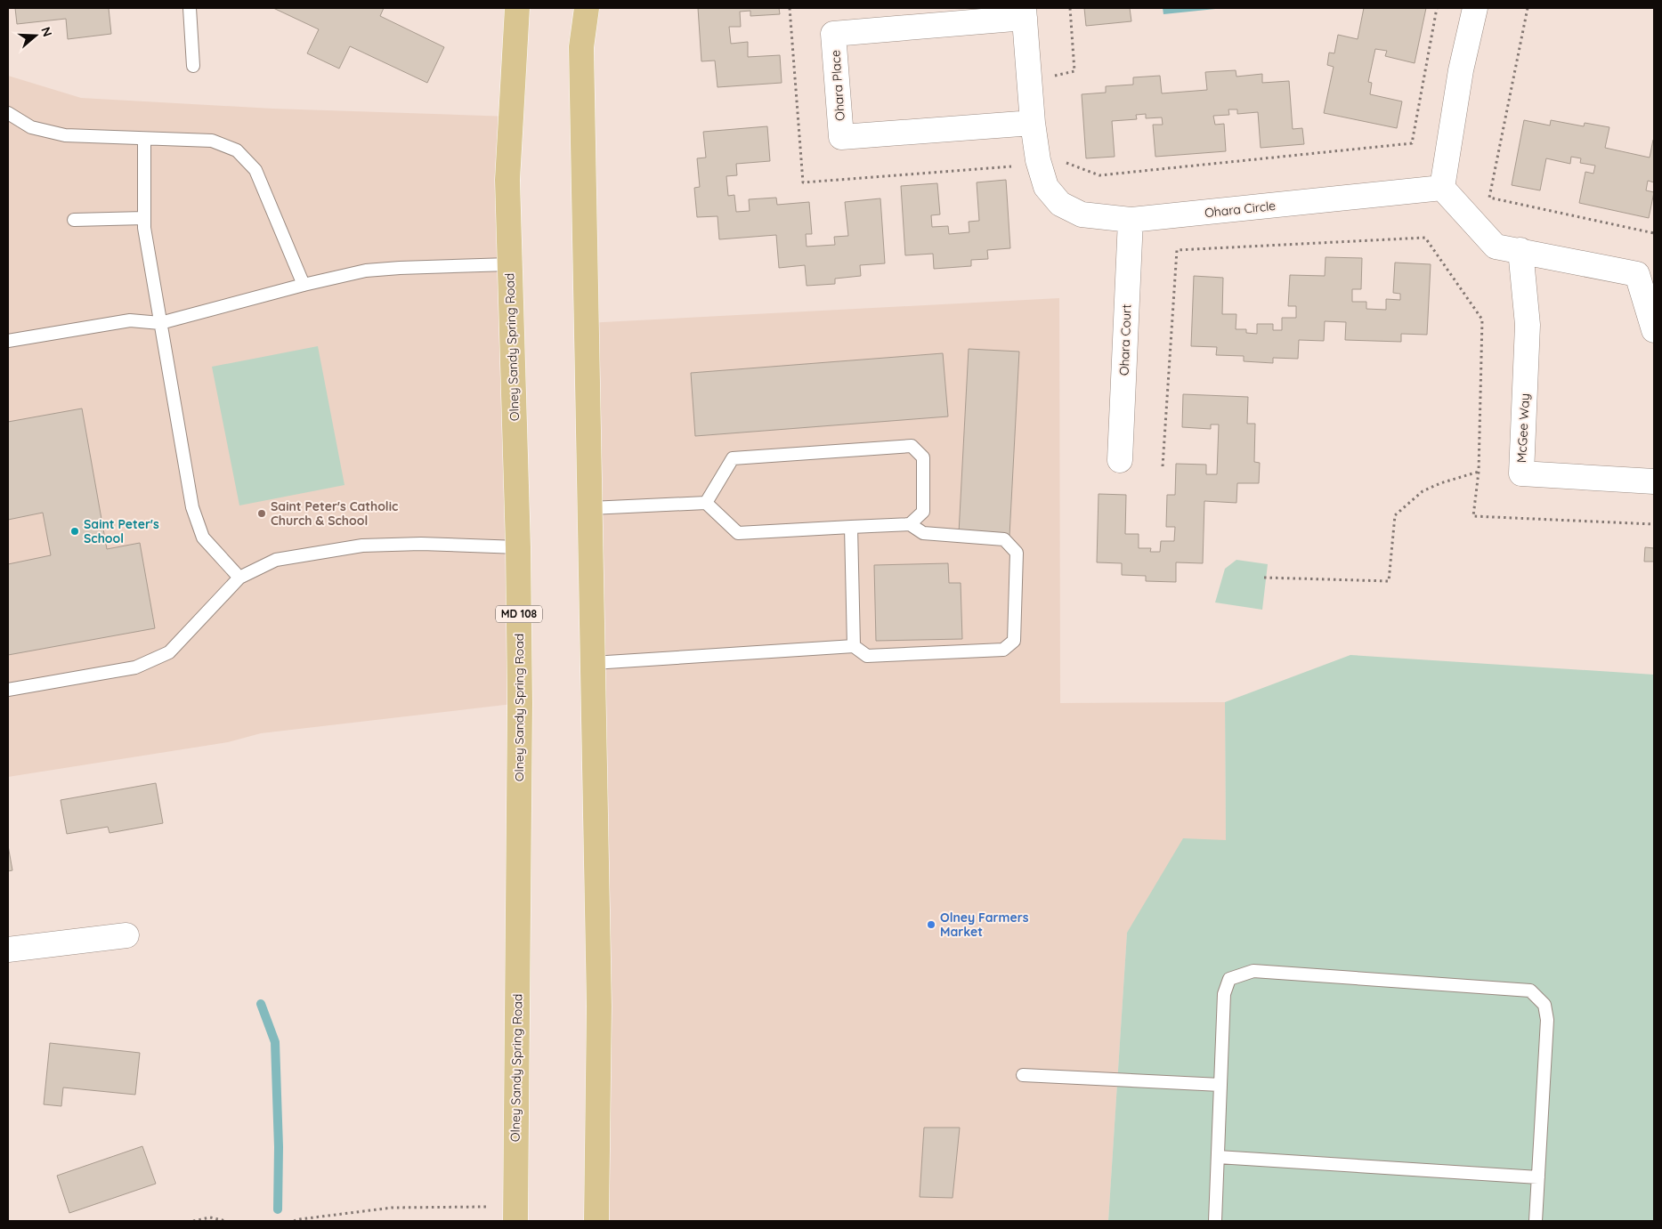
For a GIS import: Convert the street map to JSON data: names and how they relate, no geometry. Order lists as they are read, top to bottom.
{
  "streets": {
    "main road": ["Olney Sandy Spring Road", "MD 108"],
    "street": [
      "Ohara Place",
      "Ohara Circle",
      "Ohara Court",
      "McGee Way"
    ]
  },
  "crossings": [
    ["Ohara Place", "Ohara Circle"],
    ["Ohara Circle", "Ohara Court"]
  ],
  "places": ["Saint Peter's Catholic Church & School", "Saint Peter's School", "Olney Farmers Market"],
  "north": "right"
}
